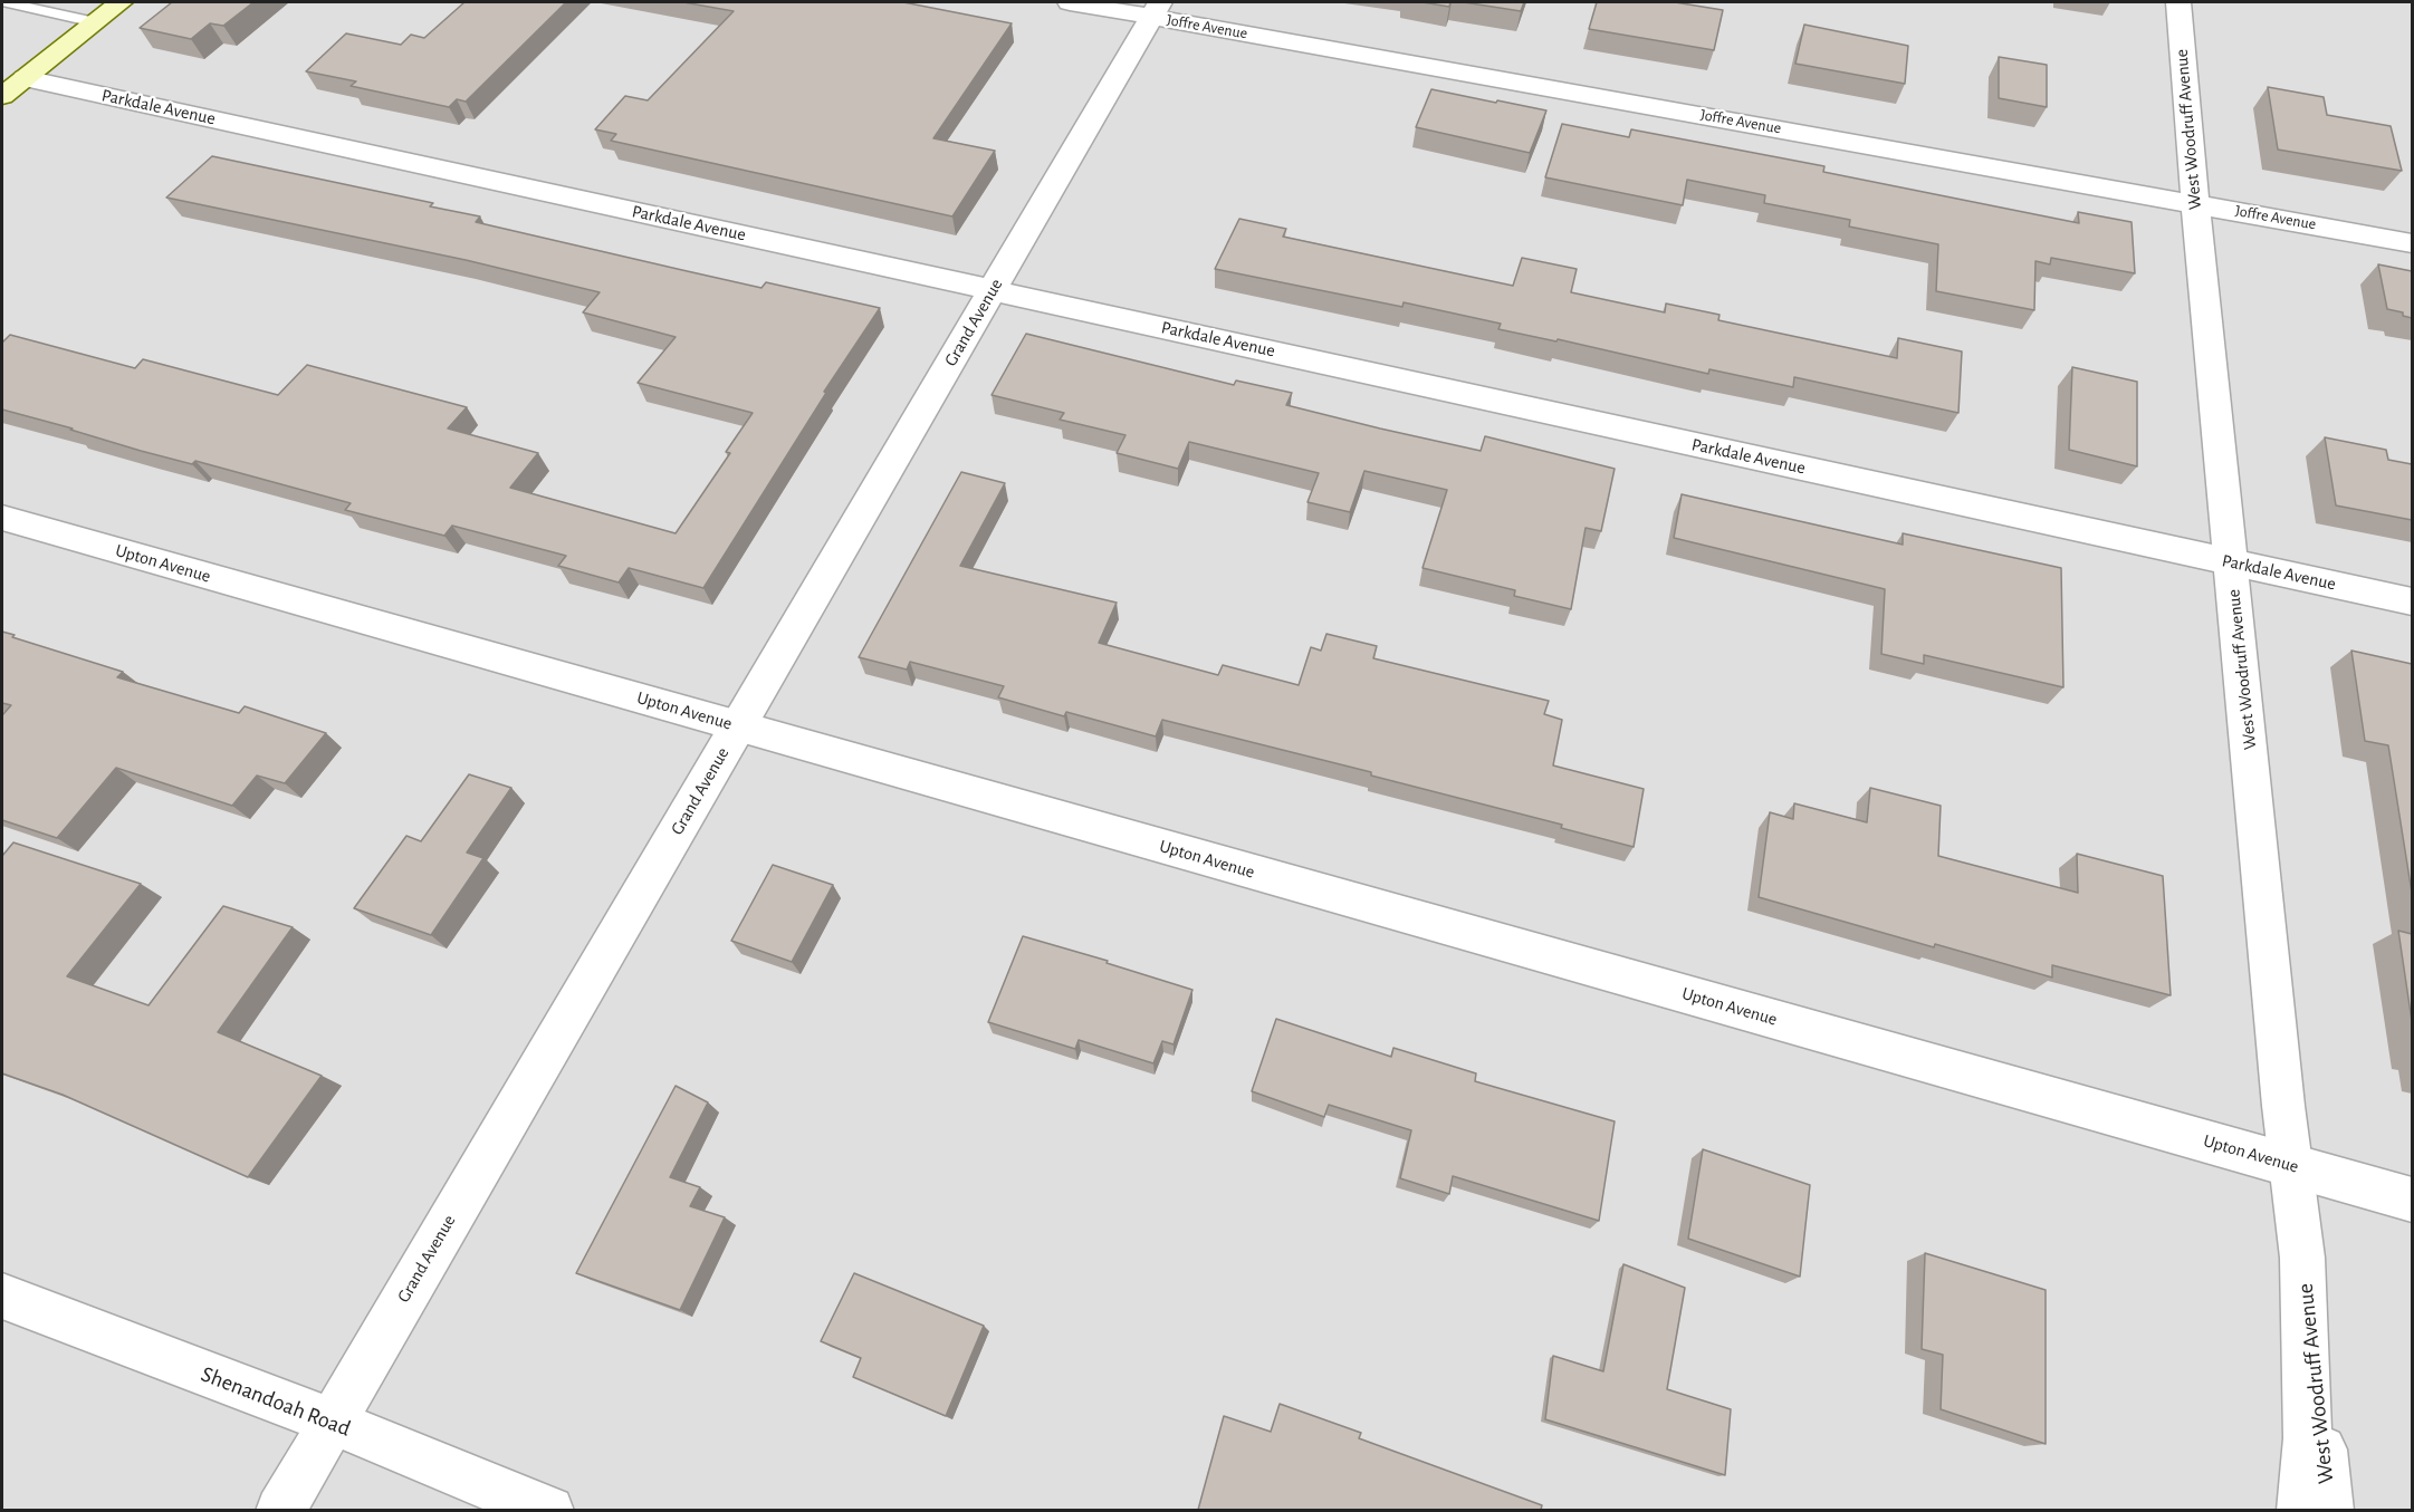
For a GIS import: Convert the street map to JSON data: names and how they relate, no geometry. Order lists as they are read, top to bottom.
{
  "streets": {
    "street": [
      "Joffre Avenue",
      "Parkdale Avenue",
      "West Woodruff Avenue",
      "Grand Avenue",
      "Upton Avenue",
      "Shenandoah Road"
    ]
  },
  "crossings": [
    ["Joffre Avenue", "West Woodruff Avenue"],
    ["Joffre Avenue", "Grand Avenue"],
    ["Parkdale Avenue", "West Woodruff Avenue"],
    ["Parkdale Avenue", "Grand Avenue"],
    ["West Woodruff Avenue", "Upton Avenue"],
    ["Grand Avenue", "Upton Avenue"],
    ["Grand Avenue", "Shenandoah Road"]
  ]
}
